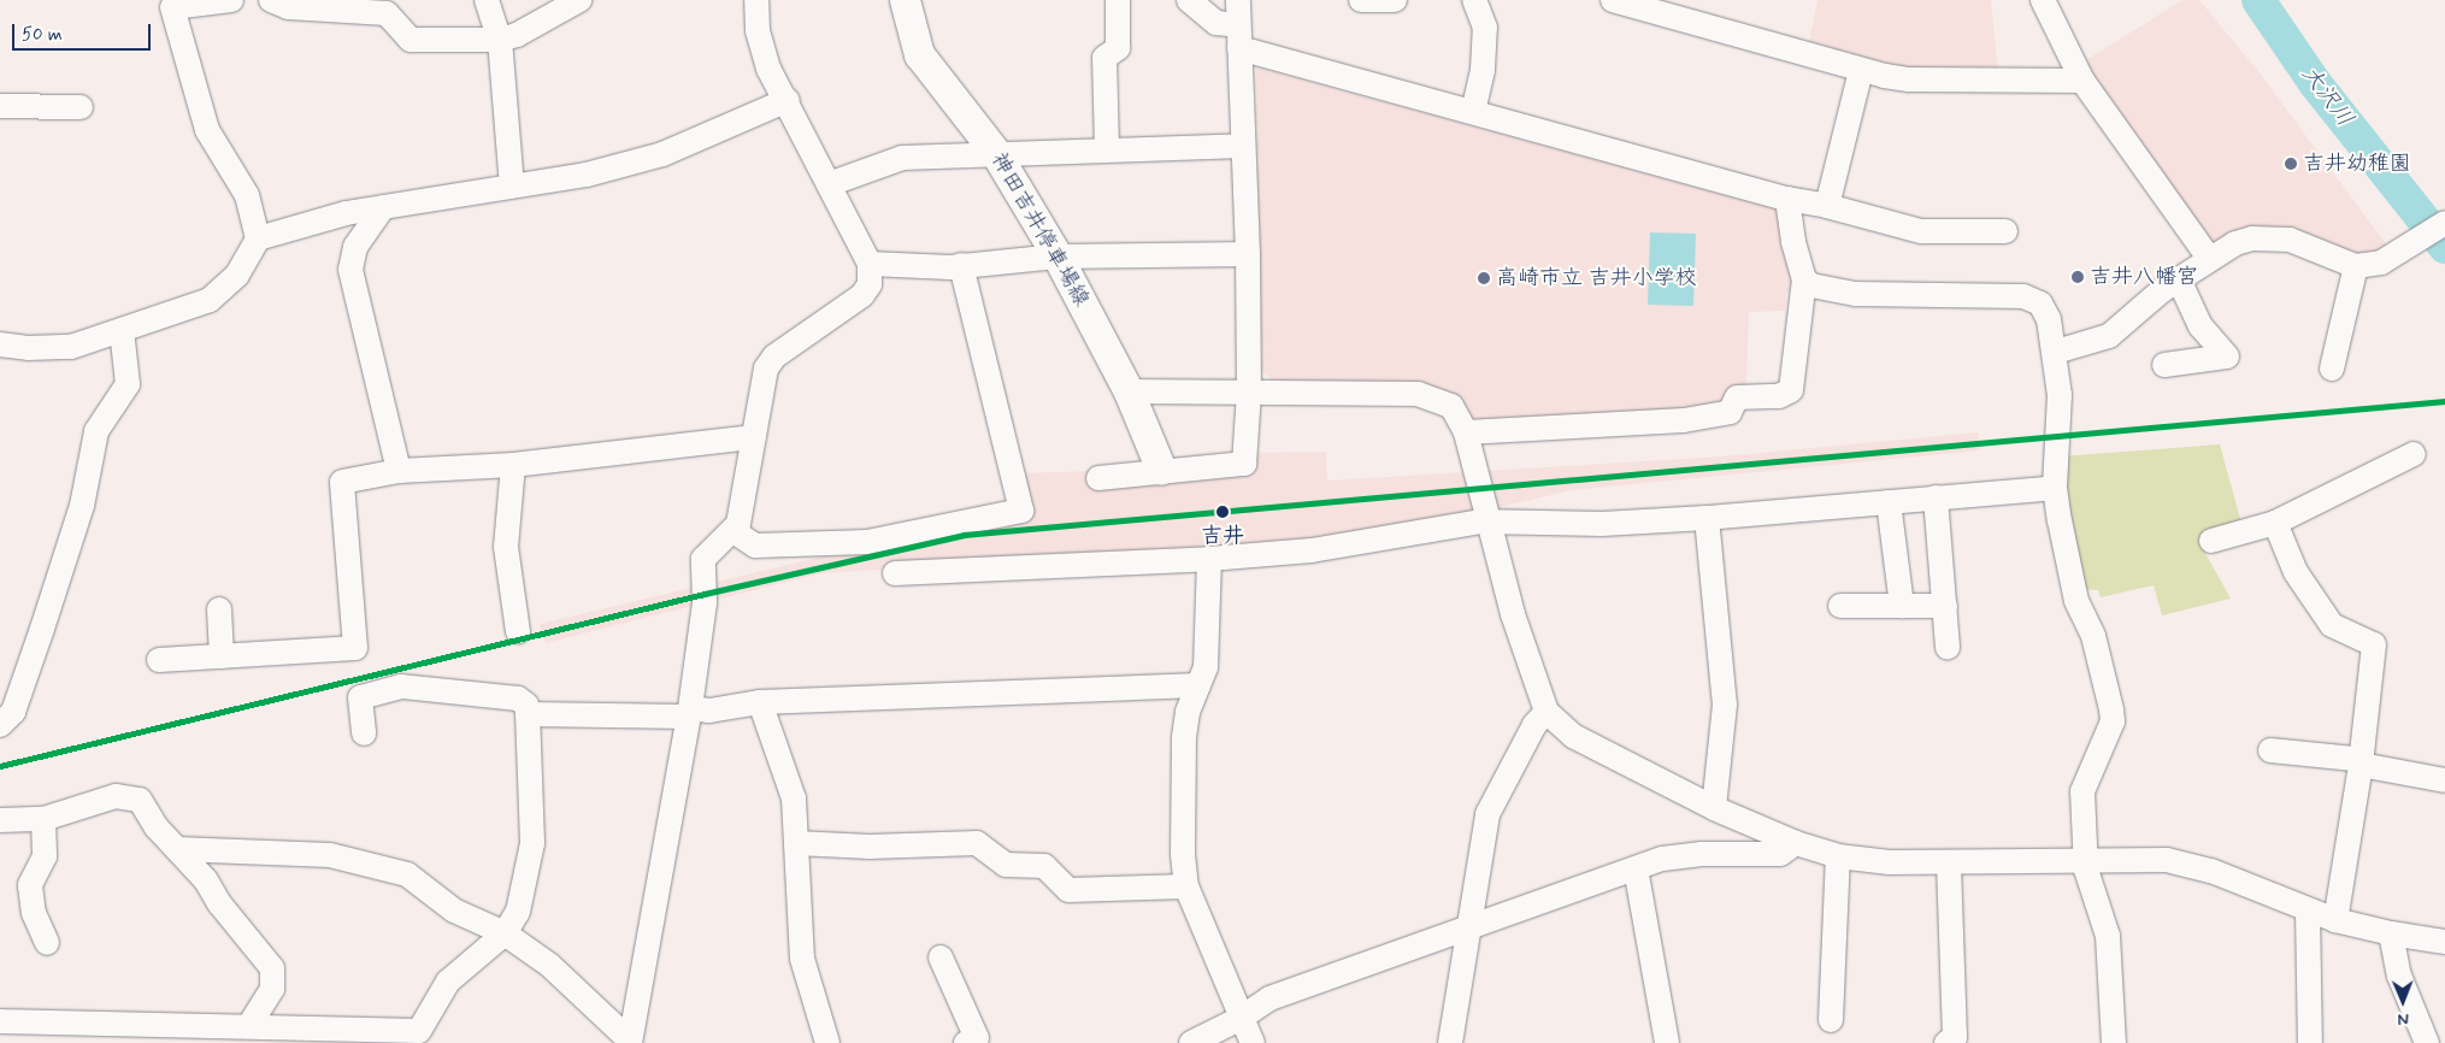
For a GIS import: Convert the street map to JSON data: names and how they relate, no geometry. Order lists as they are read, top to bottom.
{
  "streets": {
    "main road": ["神田吉井停車場線"]
  },
  "water": ["大沢川"],
  "places": [
    "吉井幼稚園",
    "吉井八幡宮",
    "高崎市立 吉井小学校",
    "吉井"
  ],
  "scale_bar": "50 m",
  "north": "bottom"
}
